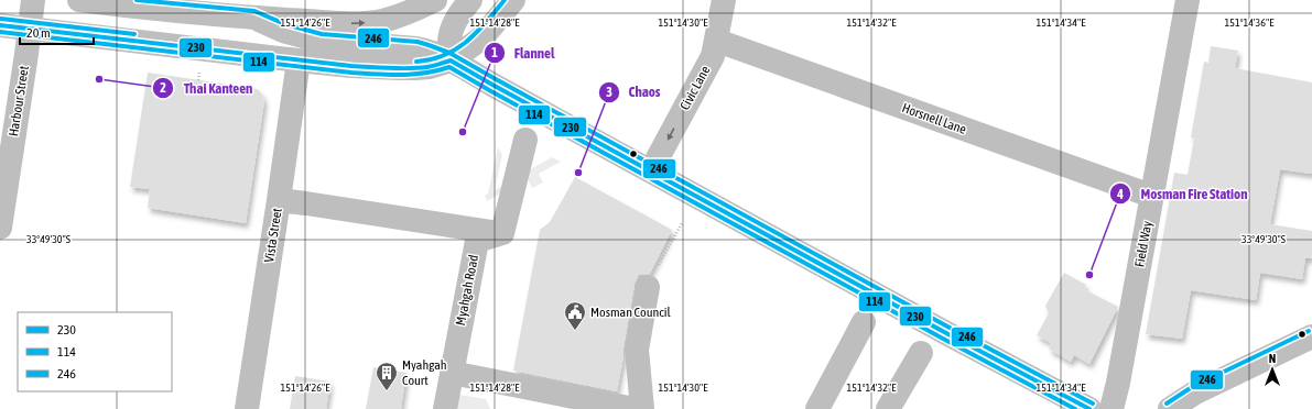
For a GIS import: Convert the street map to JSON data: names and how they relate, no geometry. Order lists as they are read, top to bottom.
{
  "streets": {
    "main road": [
      "Civic Lane",
      "Harbour Street",
      "Horsnell Lane",
      "Vista Street",
      "Field Way",
      "Myahgah Road"
    ]
  },
  "crossings": [
    ["Civic Lane", "Horsnell Lane"],
    ["Horsnell Lane", "Field Way"]
  ],
  "places": {
    "other": [
      "Thai Kanteen",
      "Flannel",
      "Chaos",
      "Mosman Fire Station"
    ],
    "public building": ["Mosman Council"],
    "building": ["Myahgah Court"]
  },
  "lines": ["transit line 246", "transit line 230", "transit line 114"],
  "legend": ["230", "114", "246"],
  "scale_bar": "20 m",
  "north": "top",
  "coordinates": [
    "151°14'26\"E",
    "151°14'28\"E",
    "151°14'30\"E",
    "151°14'32\"E",
    "151°14'34\"E",
    "151°14'36\"E",
    "33°49'30\"S"
  ]
}
